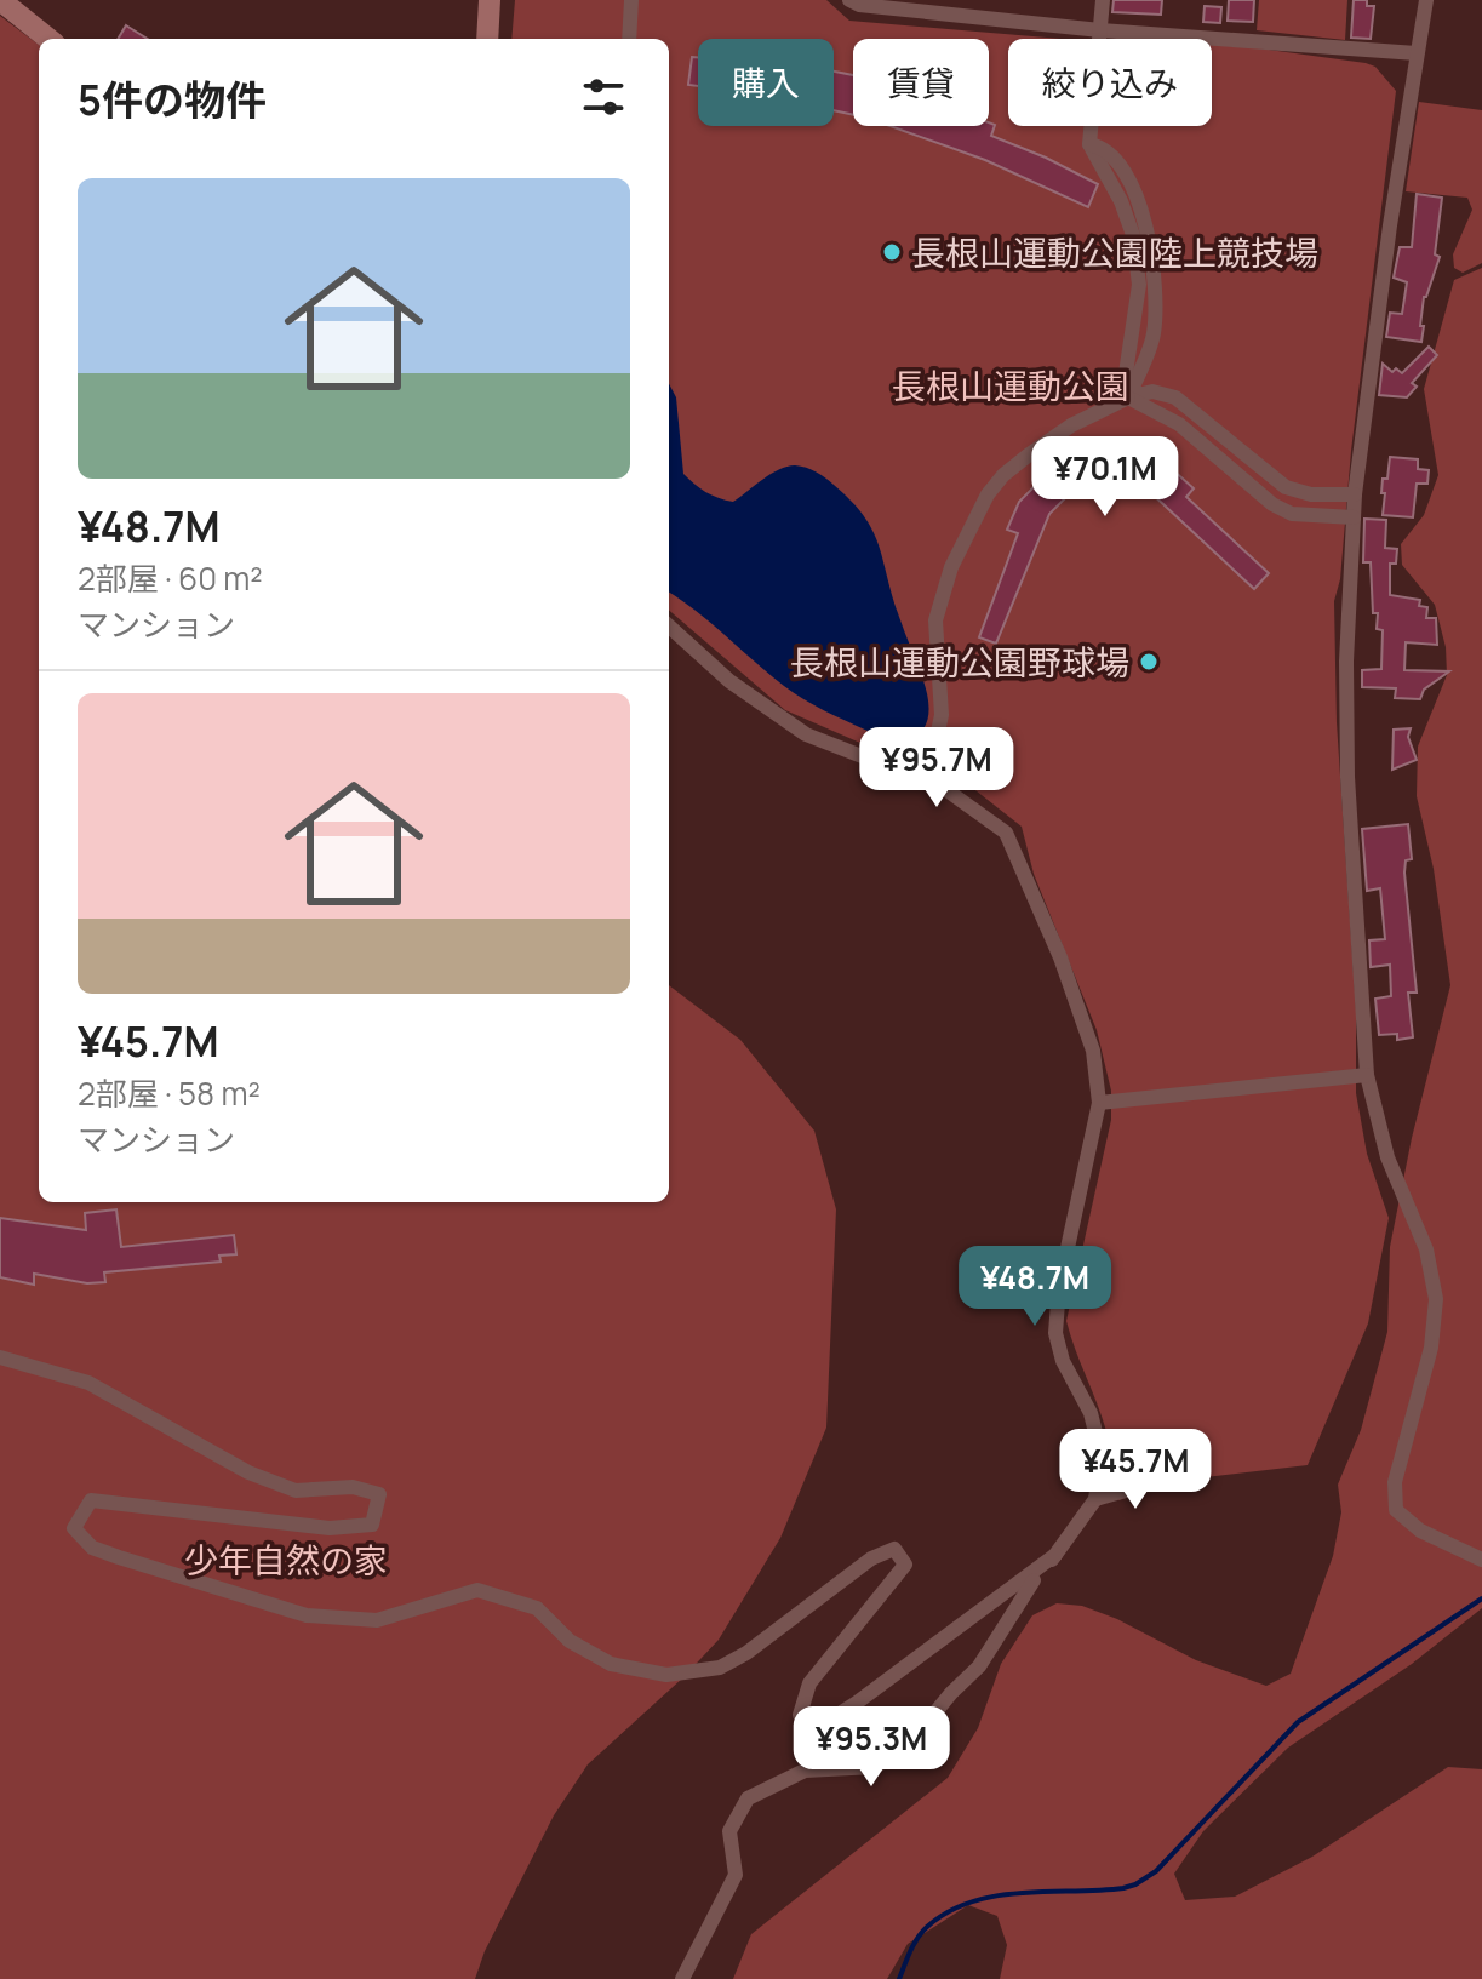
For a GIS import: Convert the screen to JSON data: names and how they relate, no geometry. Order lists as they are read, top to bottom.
{
  "parks": ["長根山運動公園", "少年自然の家"],
  "places": ["長根山運動公園陸上競技場", "長根山運動公園野球場"],
  "page": {
    "chip": ["購入", "賃貸", "絞り込み"],
    "heading": "5件の物件",
    "list": [
      {
        "name": "¥48.7M",
        "note": "2部屋 · 60 m² · マンション"
      },
      {
        "name": "¥45.7M",
        "note": "2部屋 · 58 m² · マンション"
      }
    ],
    "price": [
      "¥70.1M",
      "¥95.7M",
      "¥48.7M",
      "¥45.7M",
      "¥95.3M"
    ]
  }
}
